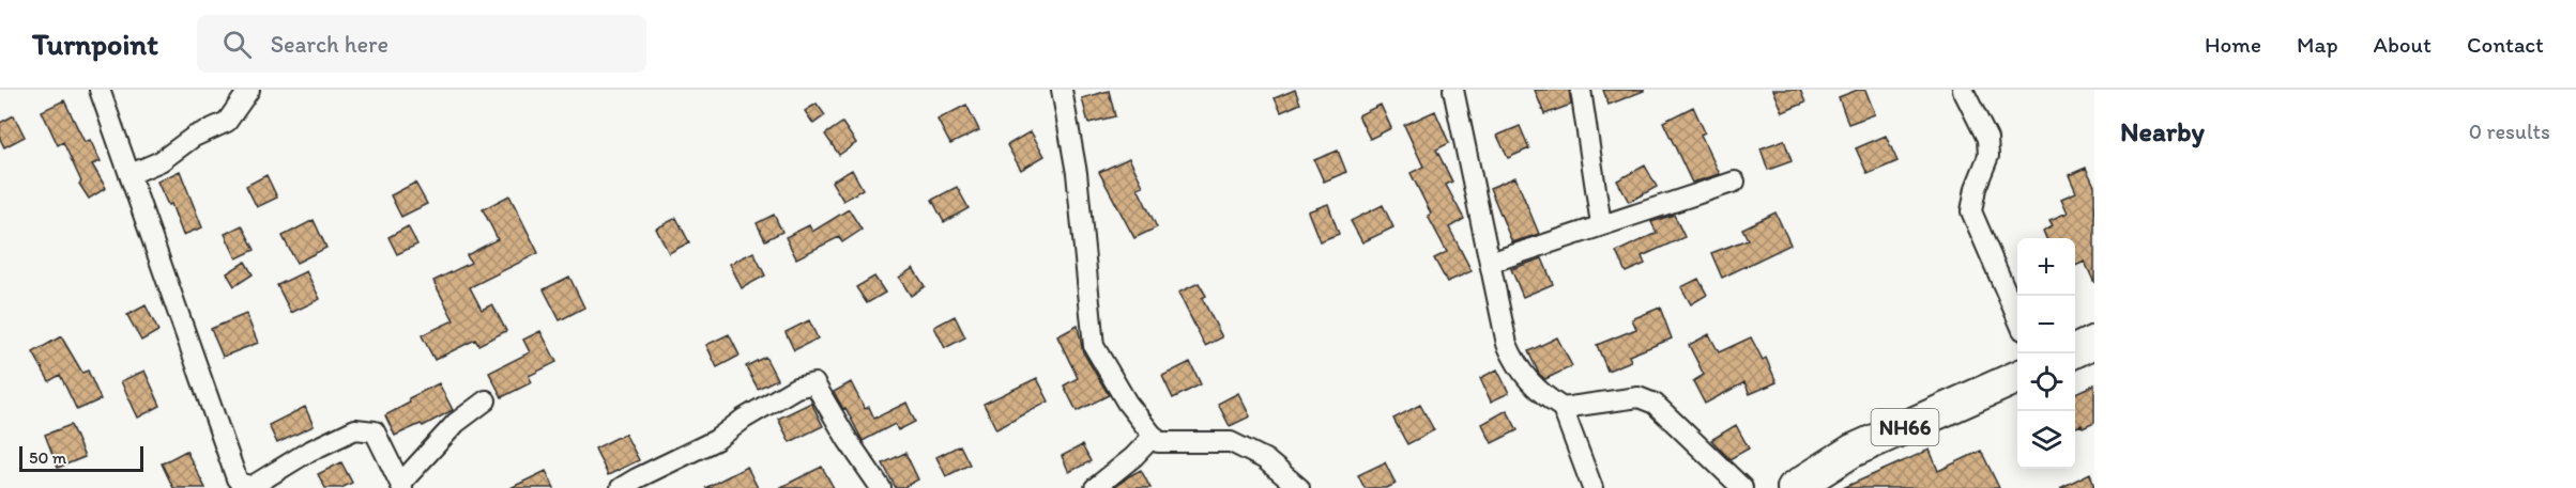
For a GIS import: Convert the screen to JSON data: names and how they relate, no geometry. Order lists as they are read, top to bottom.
{
  "streets": {
    "highway": ["NH66"]
  },
  "scale_bar": "50 m",
  "page": {
    "header": "Turnpoint",
    "search": "Search here",
    "nav": [
      "Home",
      "Map",
      "About",
      "Contact"
    ],
    "heading": ["Nearby", "0 results"],
    "map_buttons": ["+", "−"],
    "scale": "50 m"
  }
}
